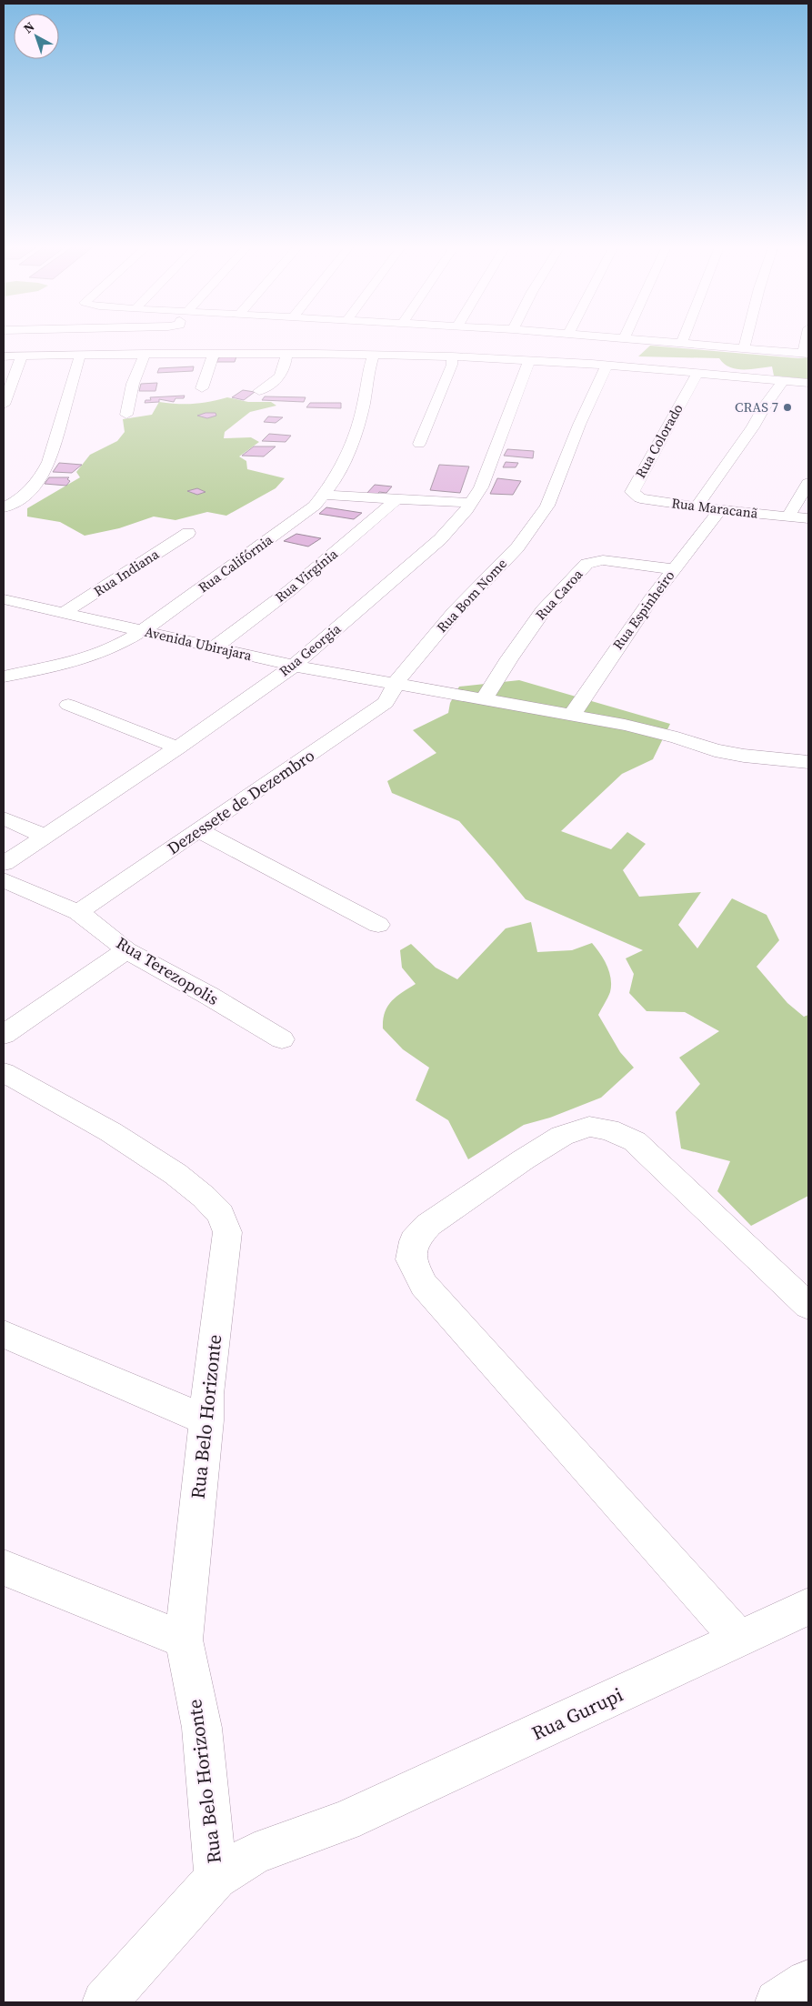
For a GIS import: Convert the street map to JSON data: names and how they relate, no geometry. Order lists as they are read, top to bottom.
{
  "streets": {
    "street": [
      "Rua Colorado",
      "Rua Maracanã",
      "Rua Califórnia",
      "Rua Indiana",
      "Rua Virgínia",
      "Rua Caroa",
      "Rua Bom Nome",
      "Rua Espinheiro",
      "Avenida Ubirajara",
      "Rua Georgia",
      "Dezessete de Dezembro",
      "Rua Terezopolis",
      "Rua Belo Horizonte",
      "Rua Gurupi"
    ]
  },
  "crossings": [
    ["Rua Colorado", "Rua Maracanã"],
    ["Rua Maracanã", "Rua Espinheiro"],
    ["Rua Califórnia", "Avenida Ubirajara"],
    ["Rua Indiana", "Avenida Ubirajara"],
    ["Rua Virgínia", "Avenida Ubirajara"],
    ["Rua Caroa", "Rua Espinheiro"],
    ["Rua Caroa", "Avenida Ubirajara"],
    ["Rua Bom Nome", "Avenida Ubirajara"],
    ["Rua Bom Nome", "Dezessete de Dezembro"],
    ["Rua Espinheiro", "Avenida Ubirajara"],
    ["Avenida Ubirajara", "Rua Georgia"],
    ["Avenida Ubirajara", "Dezessete de Dezembro"],
    ["Dezessete de Dezembro", "Rua Terezopolis"],
    ["Rua Belo Horizonte", "Rua Gurupi"]
  ],
  "places": ["CRAS 7"],
  "north": "top left"
}
